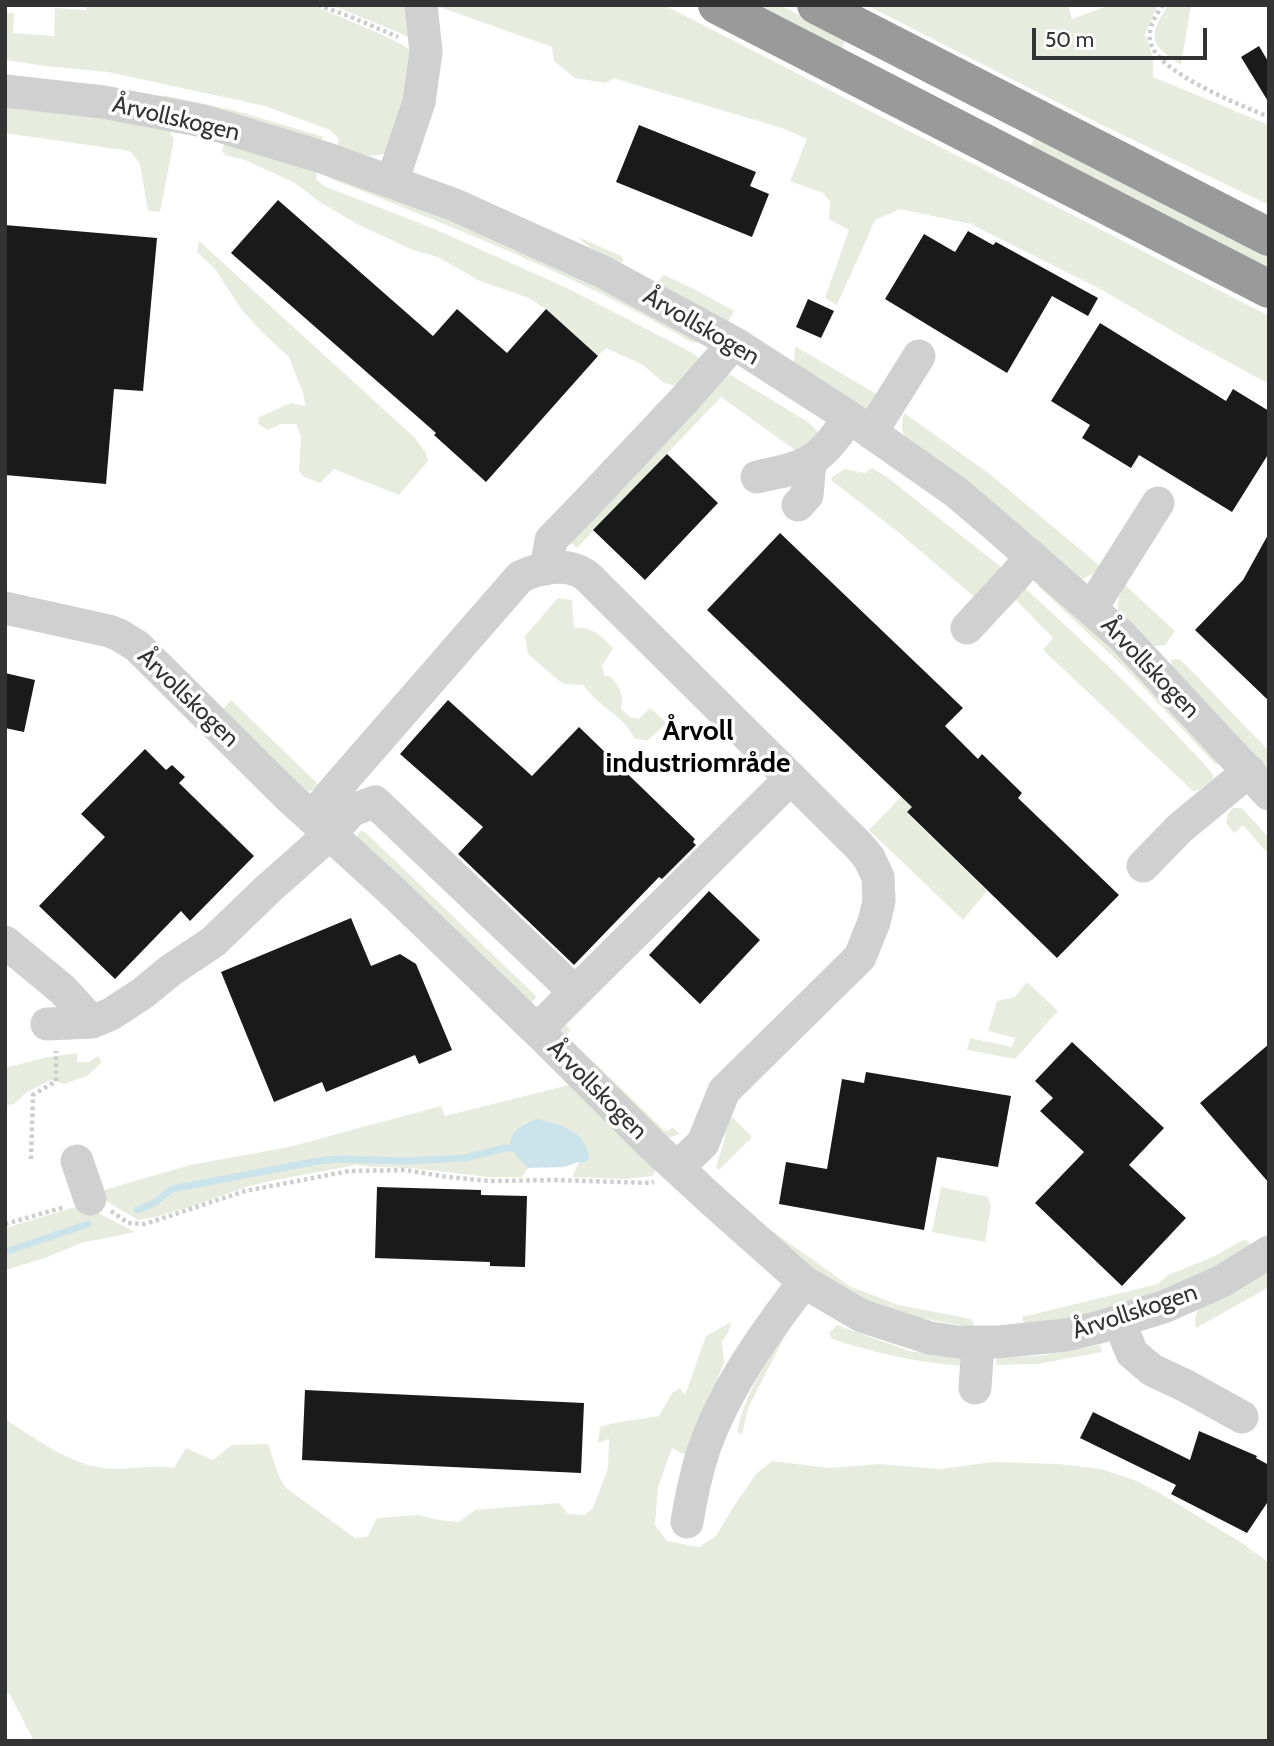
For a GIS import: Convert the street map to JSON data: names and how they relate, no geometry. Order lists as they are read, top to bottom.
{
  "streets": {
    "street": ["Årvollskogen"]
  },
  "districts": ["Årvoll industriområde"],
  "scale_bar": "50 m"
}
